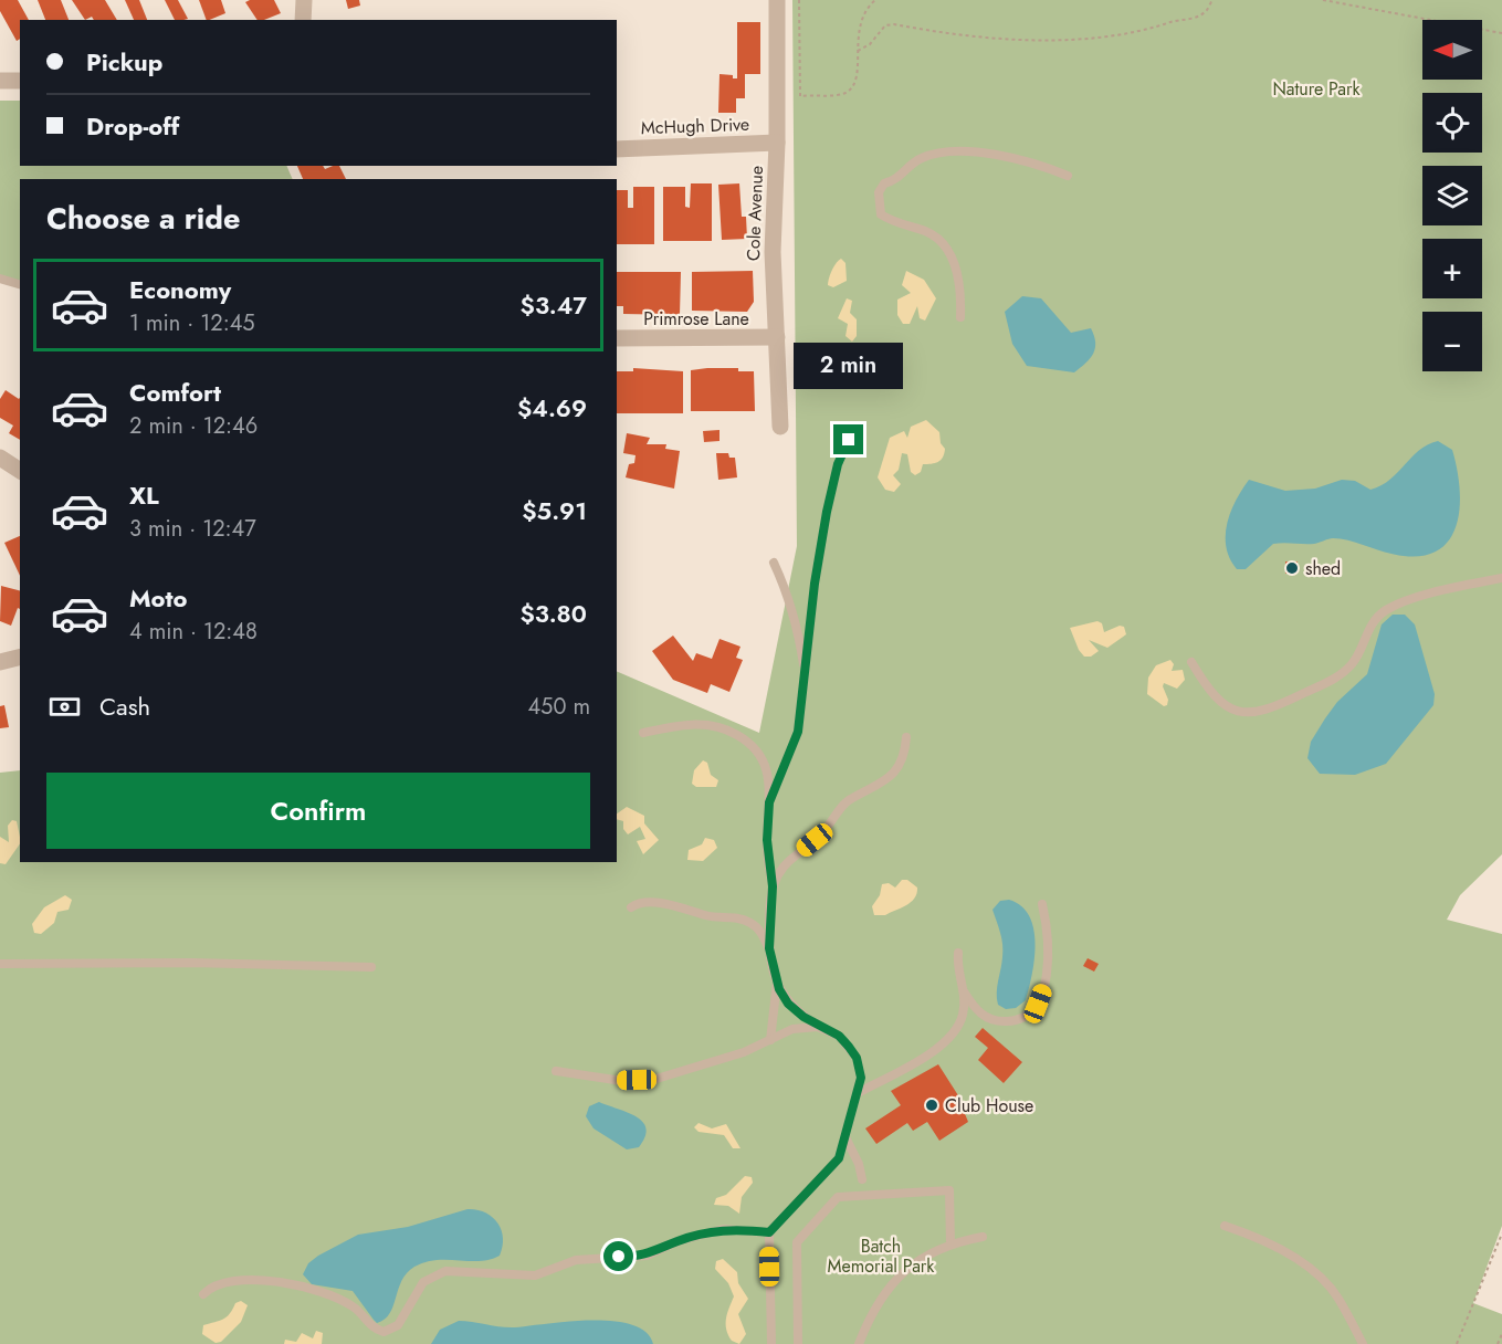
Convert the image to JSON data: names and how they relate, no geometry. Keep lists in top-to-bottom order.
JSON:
{
  "streets": {
    "street": ["McHugh Drive", "Cole Avenue", "Primrose Lane"]
  },
  "crossings": [
    ["McHugh Drive", "Cole Avenue"],
    ["Cole Avenue", "Primrose Lane"]
  ],
  "parks": ["Nature Park", "Batch Memorial Park"],
  "places": ["shed", "Club House"],
  "north": "left",
  "page": {
    "map_buttons": ["+", "−"],
    "banner": ["Pickup", "Drop-off"],
    "heading": "Choose a ride",
    "list": [
      {
        "name": "Economy",
        "note": "1 min · 12:45",
        "value": "$3.47"
      },
      {
        "name": "Comfort",
        "note": "2 min · 12:46",
        "value": "$4.69"
      },
      {
        "name": "XL",
        "note": "3 min · 12:47",
        "value": "$5.91"
      },
      {
        "name": "Moto",
        "note": "4 min · 12:48",
        "value": "$3.80"
      }
    ],
    "bubble": "2 min",
    "pay": ["Cash", "450 m"],
    "buttons": "Confirm"
  }
}
